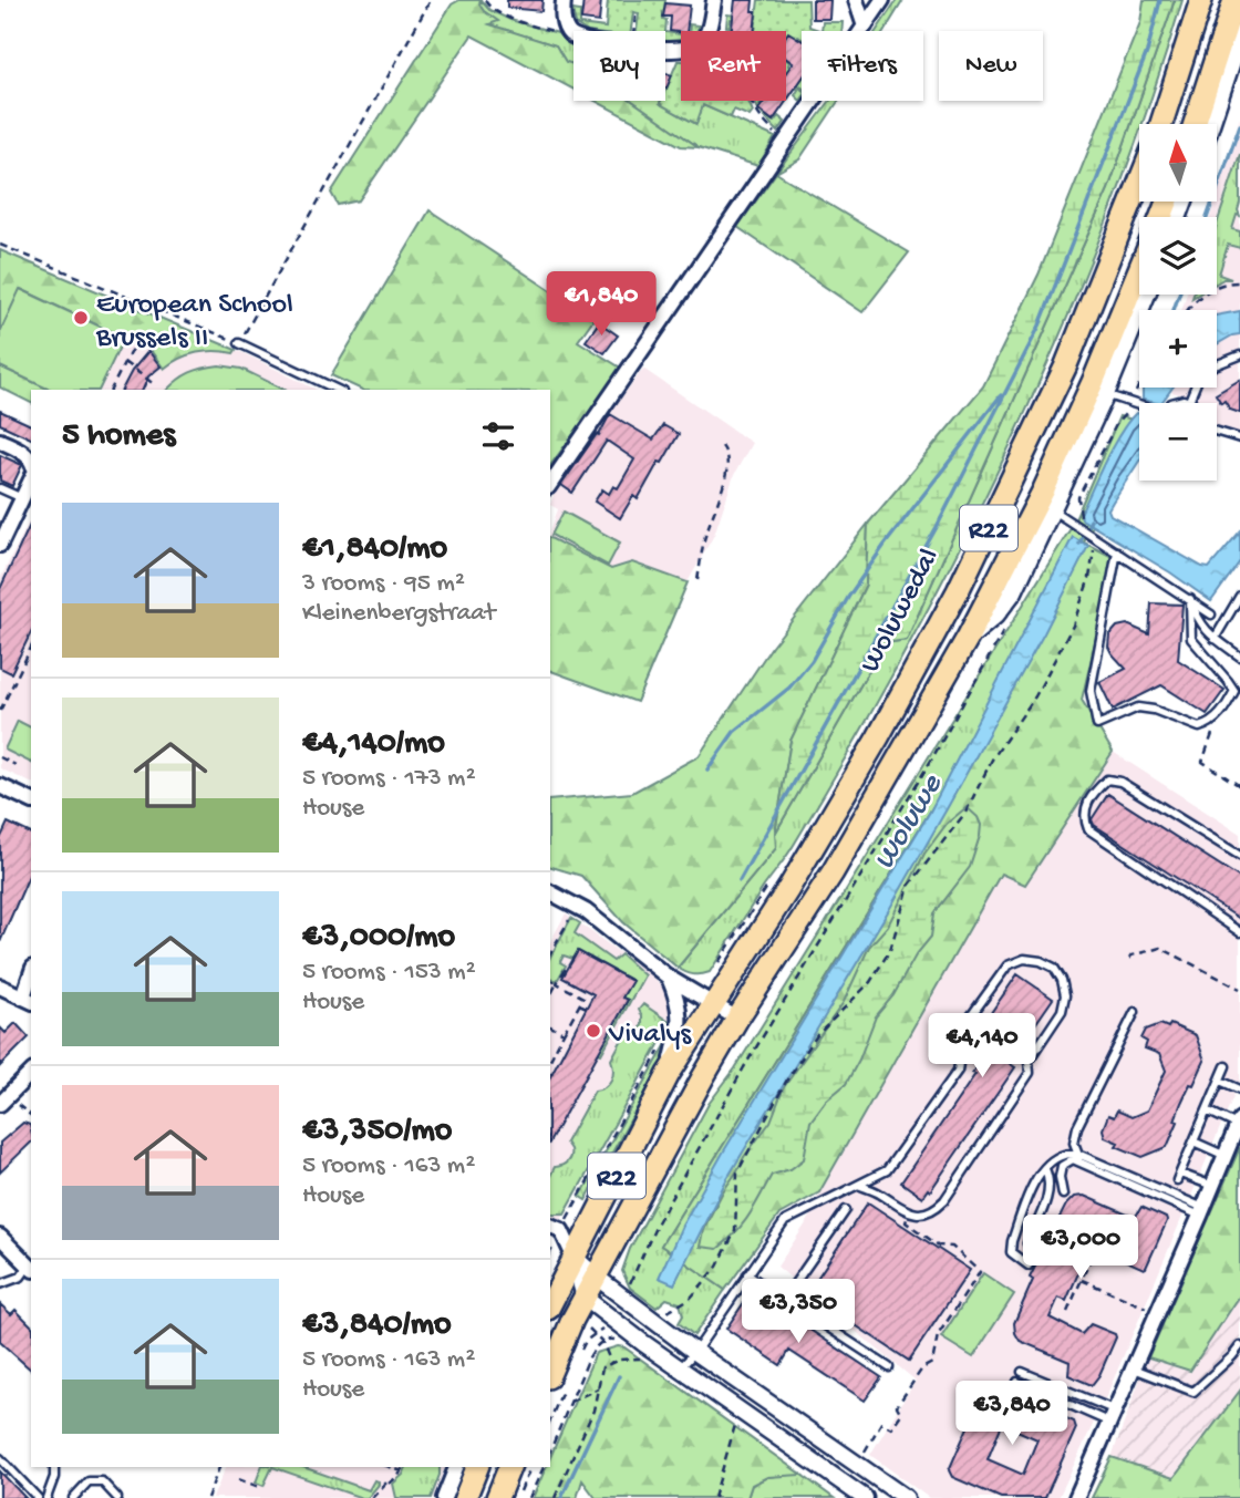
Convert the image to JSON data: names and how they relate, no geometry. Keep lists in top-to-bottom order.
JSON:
{
  "streets": {
    "highway": ["R22", "Woluwedal"]
  },
  "crossings": [
    ["R22", "Woluwedal"]
  ],
  "water": ["Woluwe"],
  "places": ["European School Brussels II", "Vivalys"],
  "north": "top",
  "page": {
    "chip": [
      "Buy",
      "Rent",
      "Filters",
      "New"
    ],
    "map_buttons": ["+", "−"],
    "price": [
      "€1,840",
      "€4,140",
      "€3,000",
      "€3,350",
      "€3,840"
    ],
    "heading": "5 homes",
    "list": [
      {
        "name": "€1,840/mo",
        "note": "3 rooms · 95 m² · Kleinenbergstraat"
      },
      {
        "name": "€4,140/mo",
        "note": "5 rooms · 173 m² · House"
      },
      {
        "name": "€3,000/mo",
        "note": "5 rooms · 153 m² · House"
      },
      {
        "name": "€3,350/mo",
        "note": "5 rooms · 163 m² · House"
      },
      {
        "name": "€3,840/mo",
        "note": "5 rooms · 163 m² · House"
      }
    ]
  }
}
